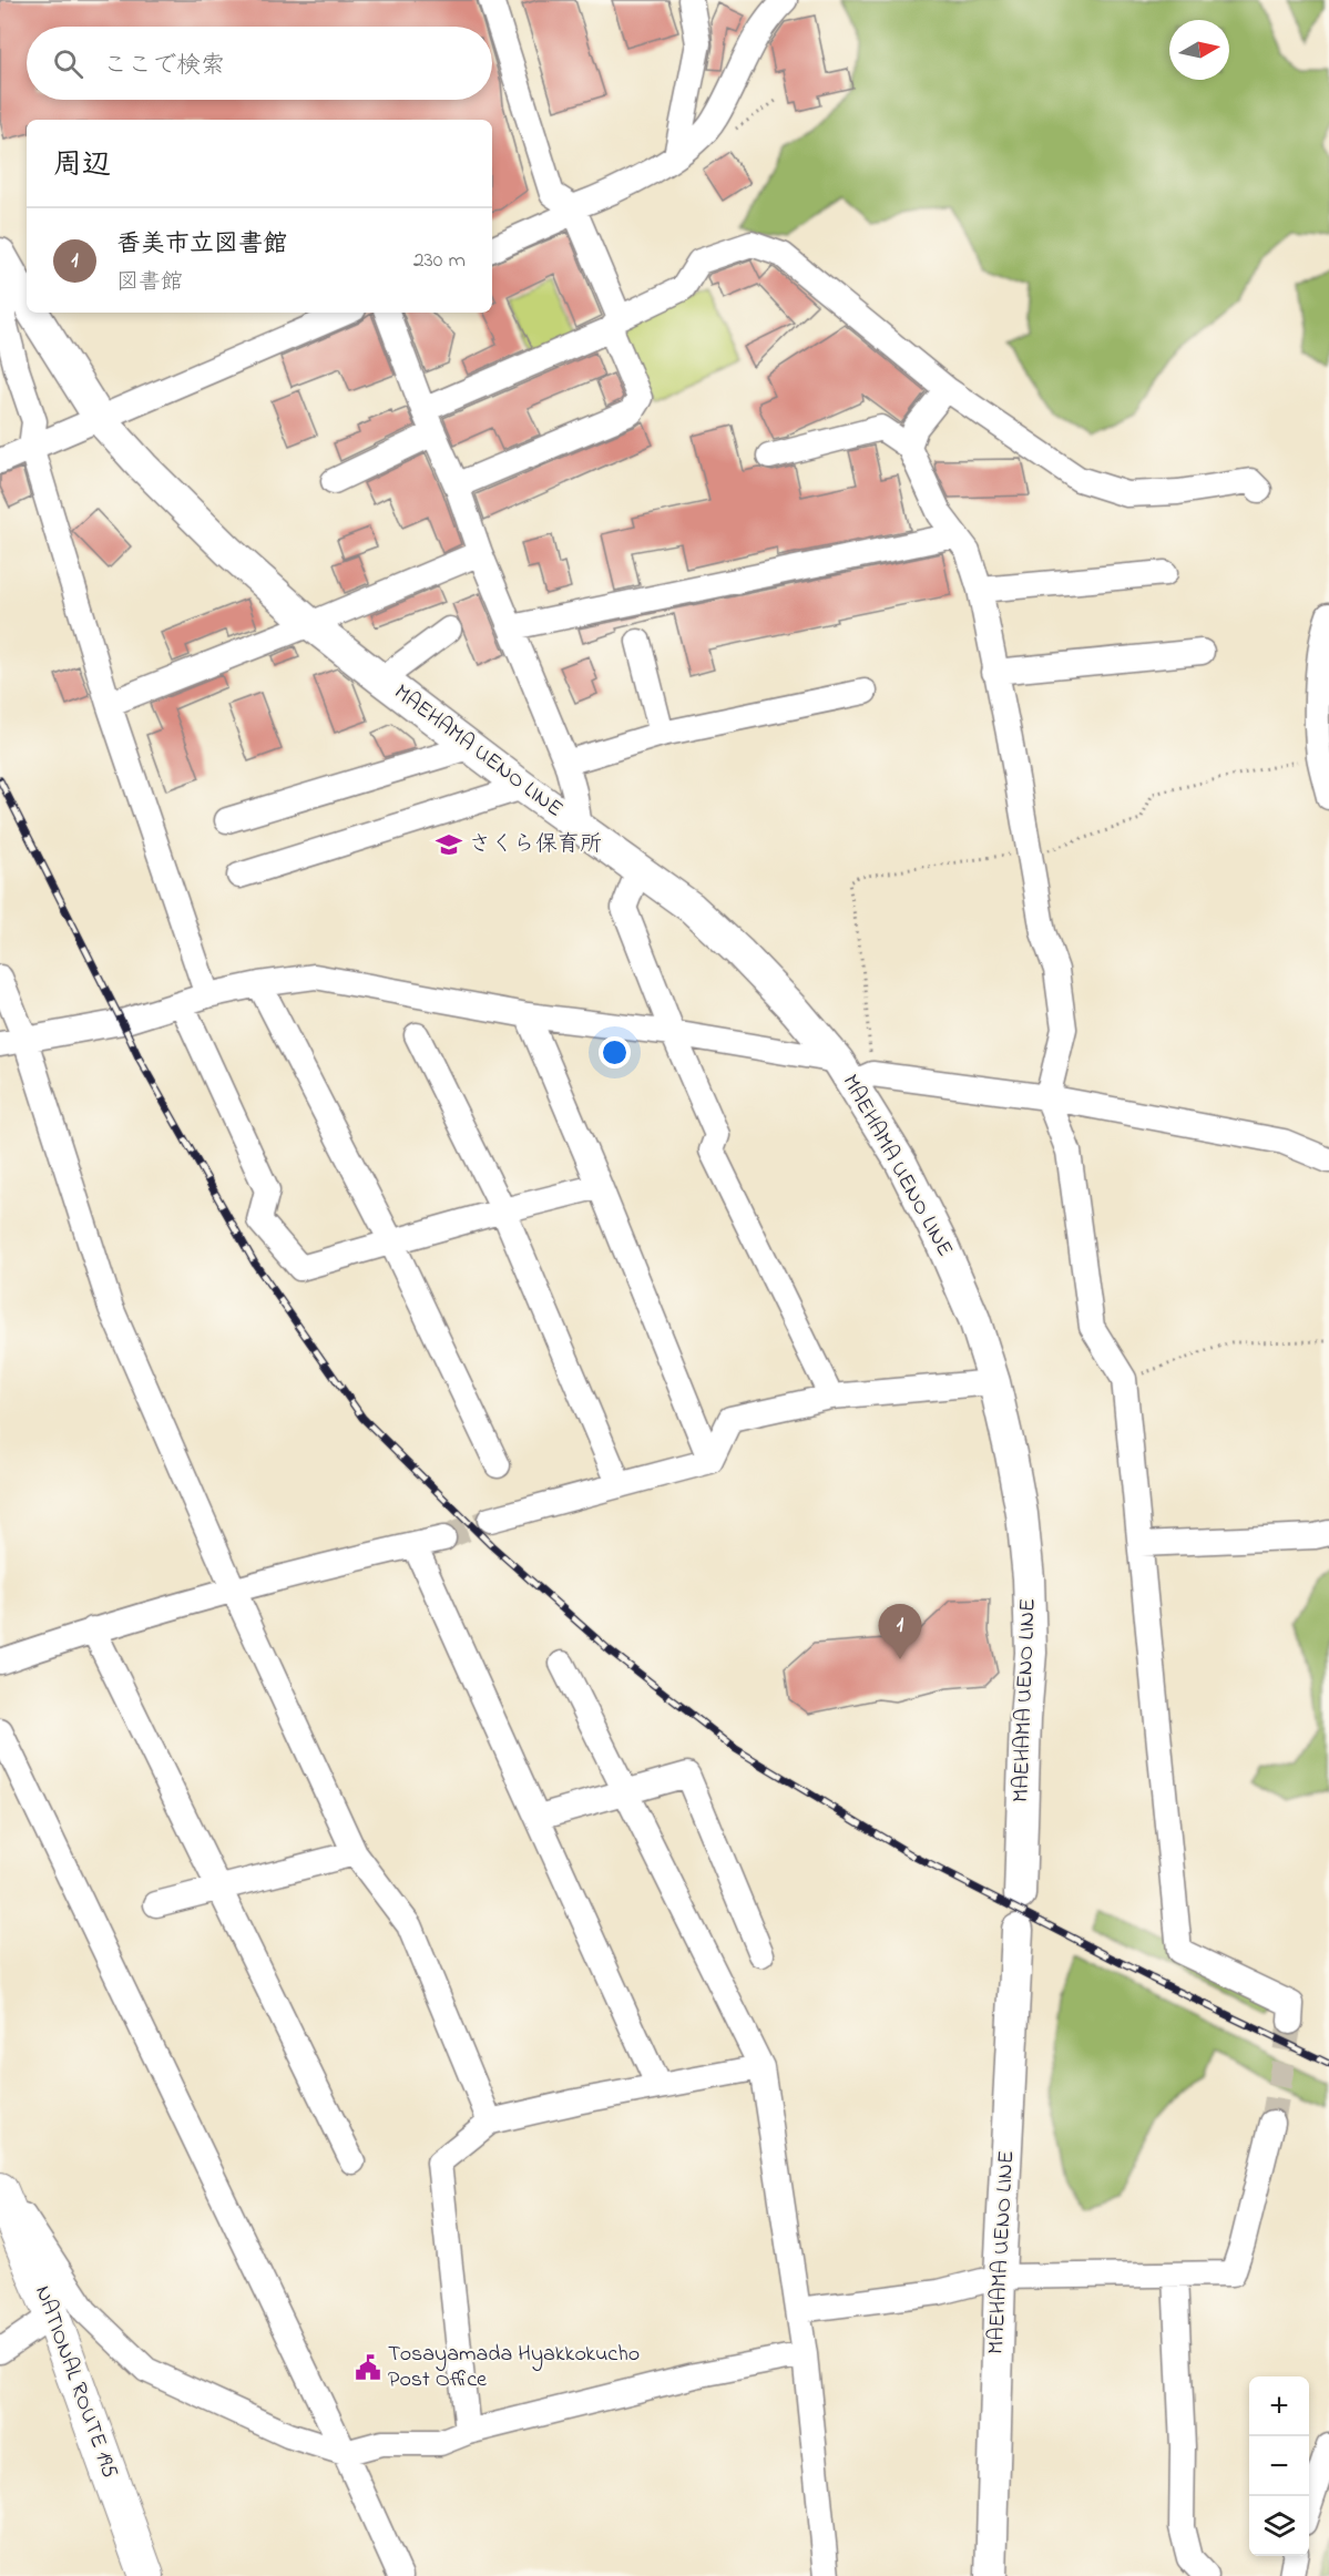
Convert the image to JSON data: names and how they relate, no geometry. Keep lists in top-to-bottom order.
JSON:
{
  "streets": {
    "highway": ["NATIONAL ROUTE 195"],
    "main road": ["MAEHAMA UENO LINE"]
  },
  "places": {
    "school or university": ["さくら保育所"],
    "public building": ["Tosayamada Hyakkokucho Post Office"]
  },
  "north": "right",
  "page": {
    "search": "ここで検索",
    "heading": "周辺",
    "list": [
      {
        "mark": "1",
        "name": "香美市立図書館",
        "note": "図書館",
        "value": "230 m"
      }
    ],
    "pins": "1",
    "map_buttons": ["+", "−"]
  }
}
